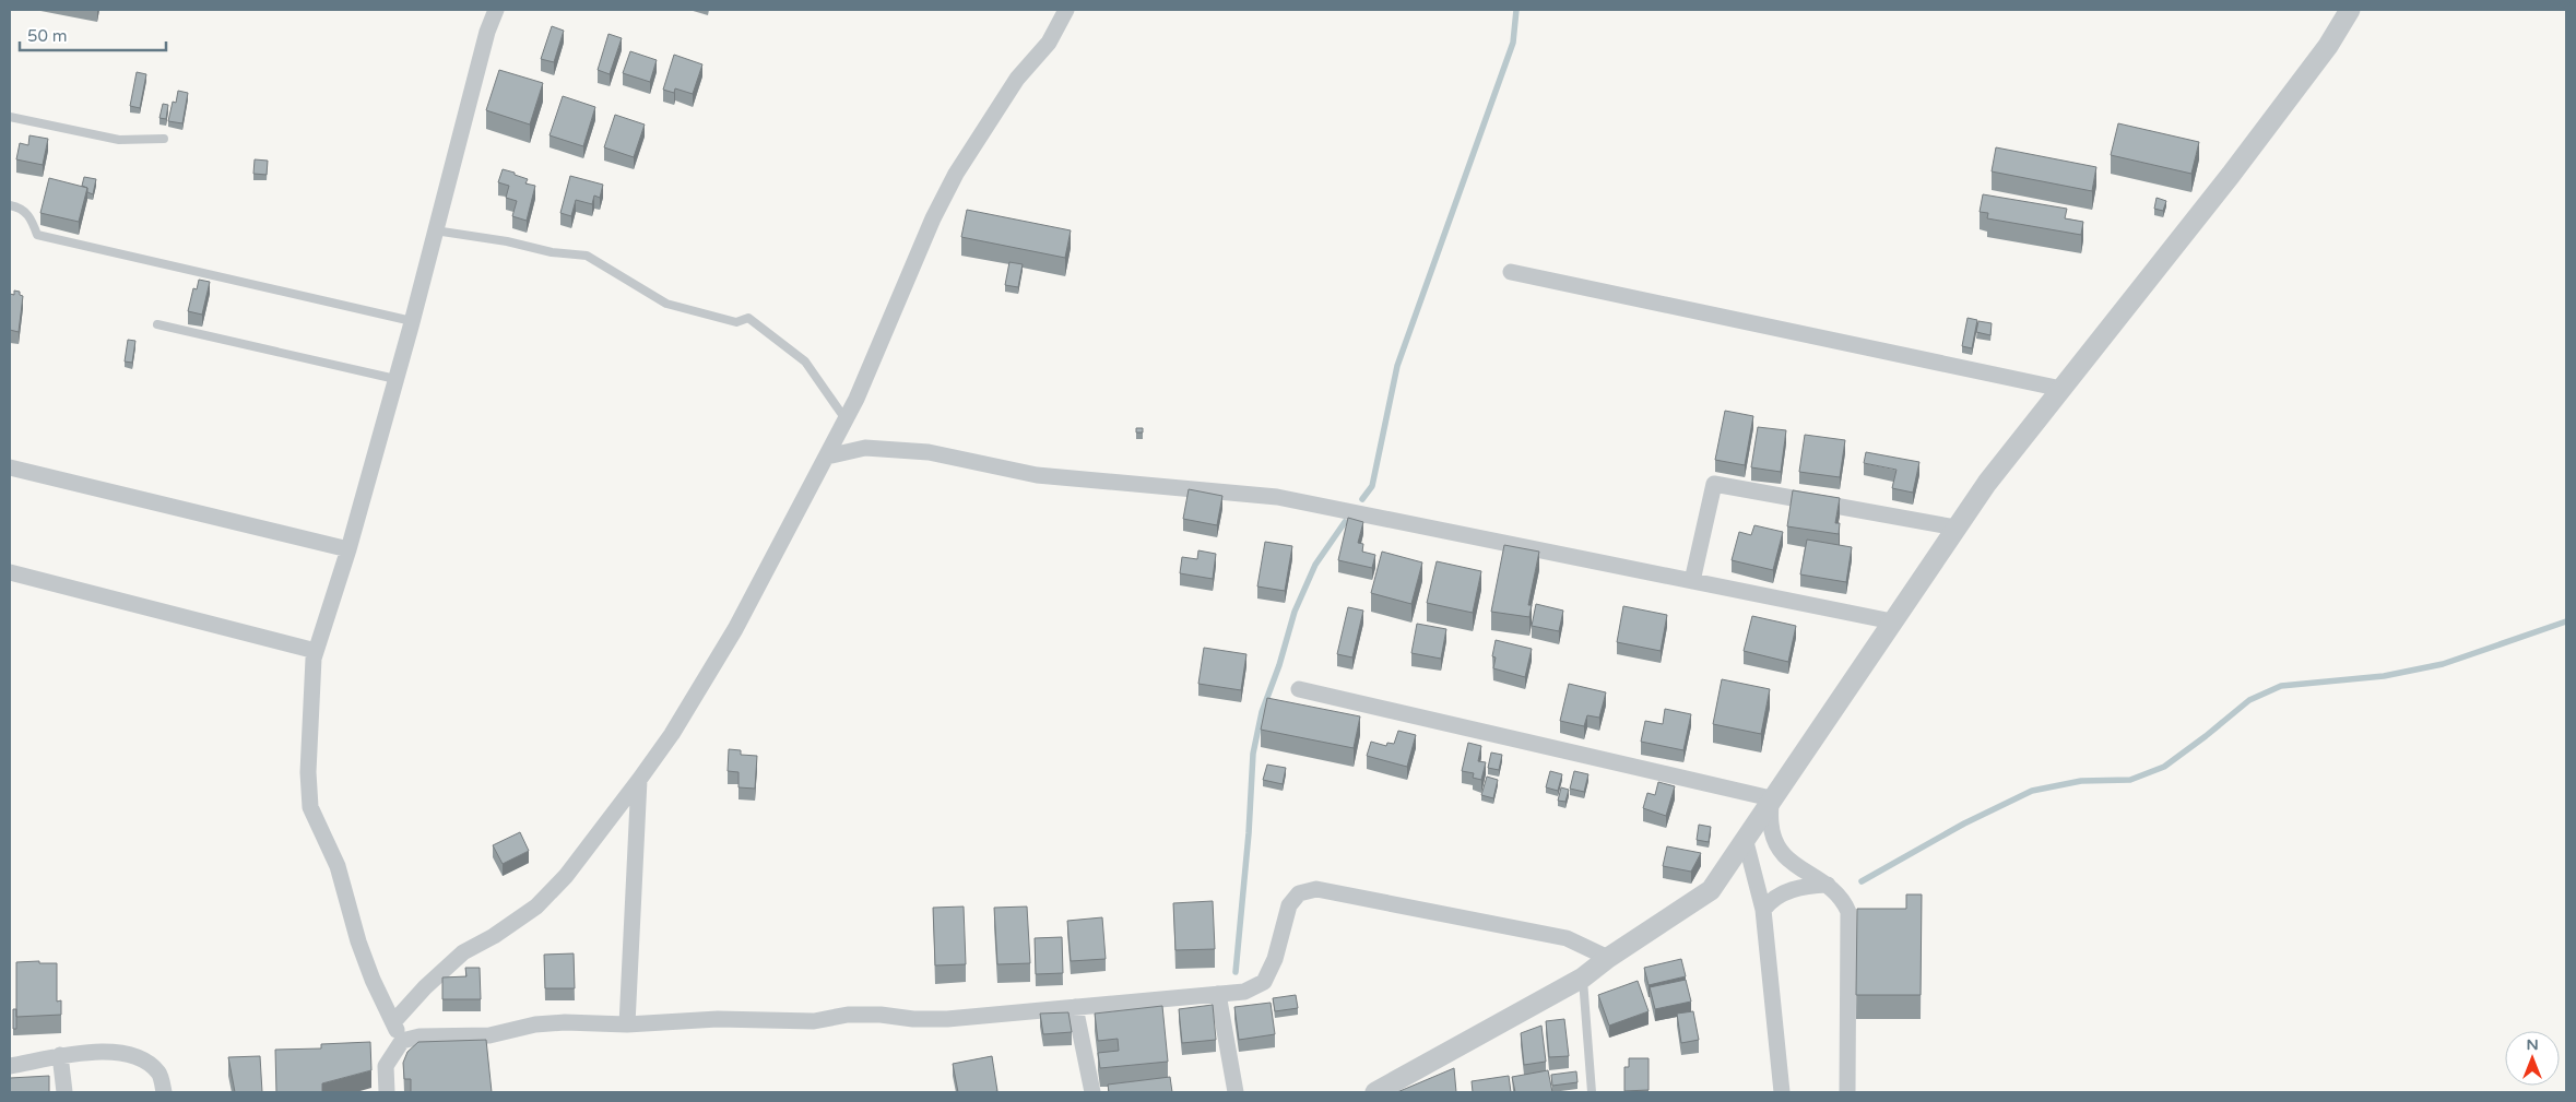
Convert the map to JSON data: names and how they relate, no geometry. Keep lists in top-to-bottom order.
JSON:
{
  "scale_bar": "50 m",
  "north": "top"
}
